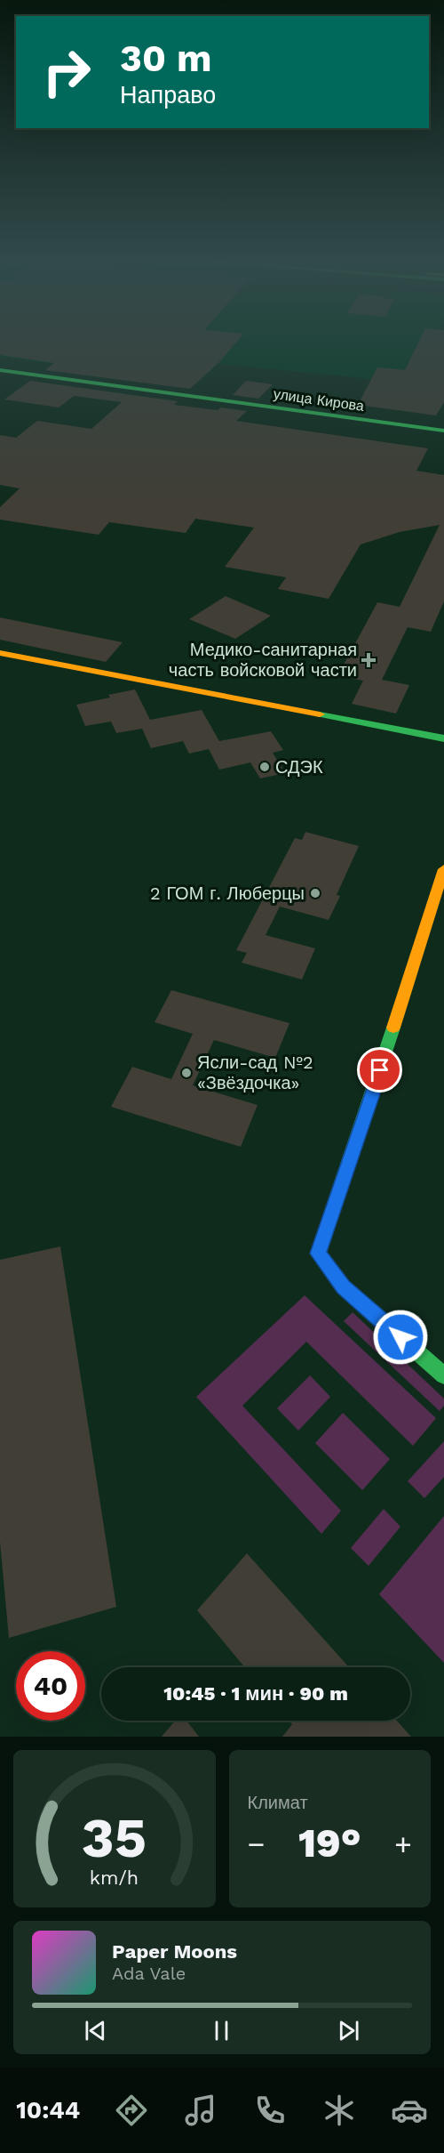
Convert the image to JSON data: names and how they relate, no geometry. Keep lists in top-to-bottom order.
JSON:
{
  "streets": {
    "main road": ["улица Кирова"]
  },
  "places": {
    "health": ["Медико-санитарная часть войсковой части"],
    "other": ["СДЭК", "2 ГОМ г. Люберцы", "Ясли-сад №2 «Звёздочка»"]
  },
  "page": {
    "turn": ["30 m", "Направо"],
    "limit": "40",
    "trip": "10:45 · 1 мин · 90 m",
    "tile": "Климат",
    "heat": ["−", "19°", "+"],
    "song": ["Paper Moons", "Ada Vale"],
    "tabs": "10:44",
    "gauge": ["35", "km/h"]
  }
}
